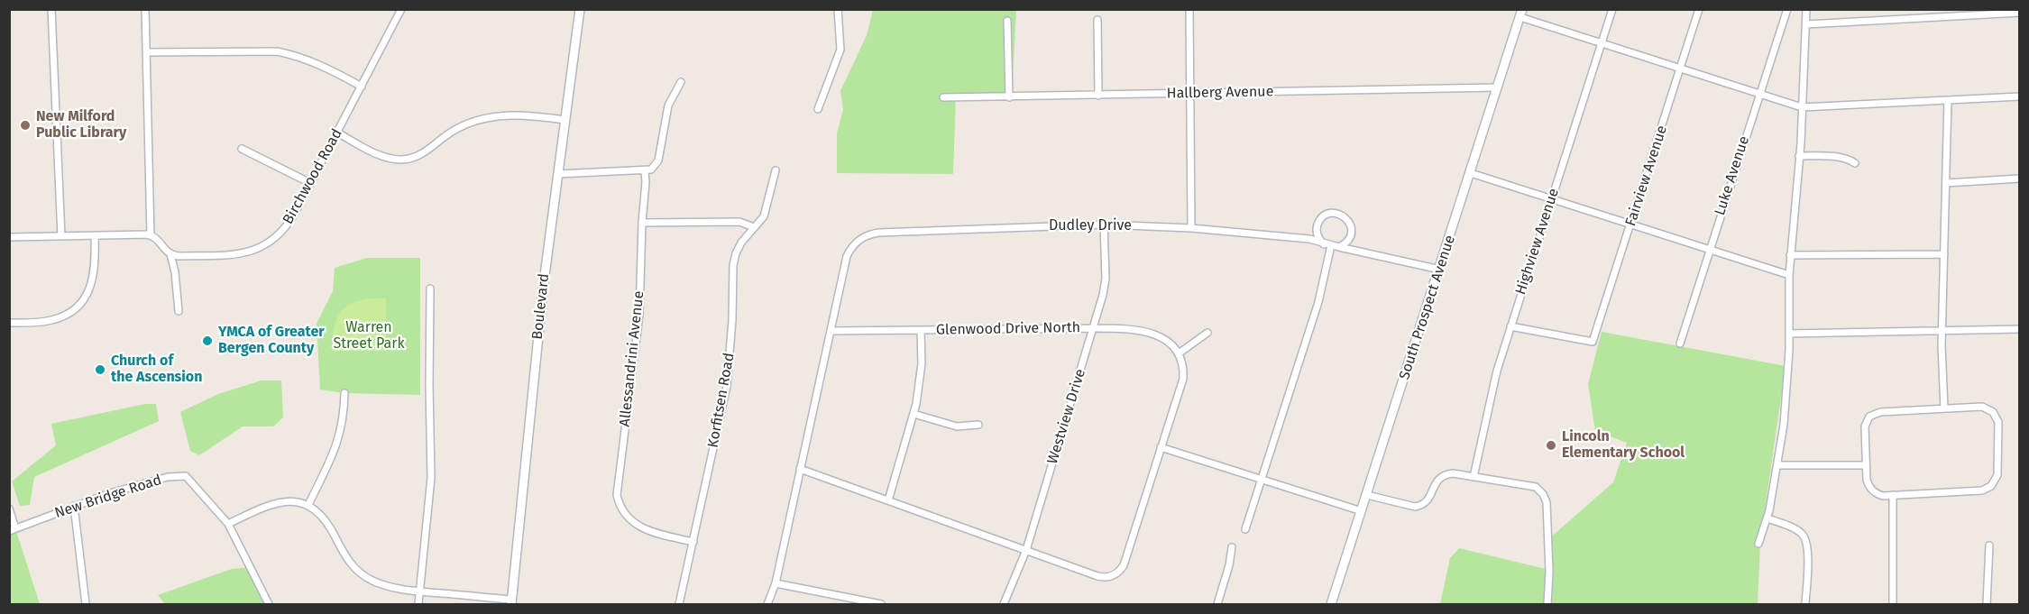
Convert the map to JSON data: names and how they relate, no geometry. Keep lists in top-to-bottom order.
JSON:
{
  "streets": {
    "street": [
      "Hallberg Avenue",
      "Fairview Avenue",
      "Luke Avenue",
      "Birchwood Road",
      "Dudley Drive",
      "Highview Avenue",
      "Boulevard",
      "South Prospect Avenue",
      "Glenwood Drive North",
      "Allessandrini Avenue",
      "Korfitsen Road",
      "Westview Drive",
      "New Bridge Road"
    ]
  },
  "crossings": [
    ["Hallberg Avenue", "South Prospect Avenue"],
    ["Fairview Avenue", "Highview Avenue"],
    ["Dudley Drive", "South Prospect Avenue"],
    ["Dudley Drive", "Glenwood Drive North"],
    ["Dudley Drive", "Westview Drive"],
    ["Glenwood Drive North", "Westview Drive"],
    ["Allessandrini Avenue", "Korfitsen Road"]
  ],
  "parks": ["Warren Street Park"],
  "places": [
    "New Milford Public Library",
    "YMCA of Greater Bergen County",
    "Church of the Ascension",
    "Lincoln Elementary School"
  ]
}
